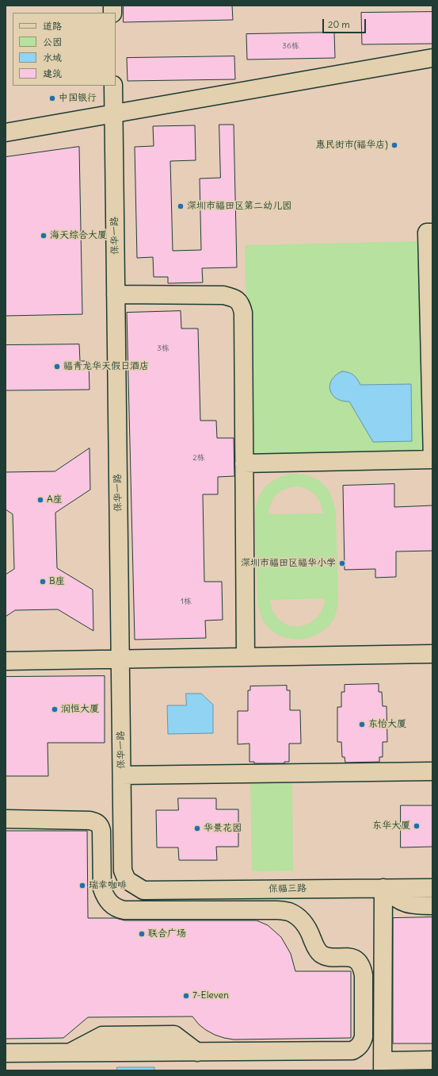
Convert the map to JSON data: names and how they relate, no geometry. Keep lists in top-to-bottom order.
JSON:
{
  "streets": {
    "street": ["保华一路", "保福三路"]
  },
  "crossings": [
    ["保华一路", "保福三路"]
  ],
  "places": [
    "中国银行",
    "惠民街市(福华店)",
    "深圳市福田区第二幼儿园",
    "海天综合大厦",
    "福青龙华天假日酒店",
    "A座",
    "深圳市福田区福华小学",
    "B座",
    "润恒大厦",
    "东怡大厦",
    "东华大厦",
    "华景花园",
    "瑞幸咖啡",
    "联合广场",
    "7-Eleven"
  ],
  "house_numbers": [
    "36栋",
    "3栋",
    "2栋",
    "1栋"
  ],
  "legend": [
    "道路",
    "公园",
    "水域",
    "建筑"
  ],
  "scale_bar": "20 m"
}
